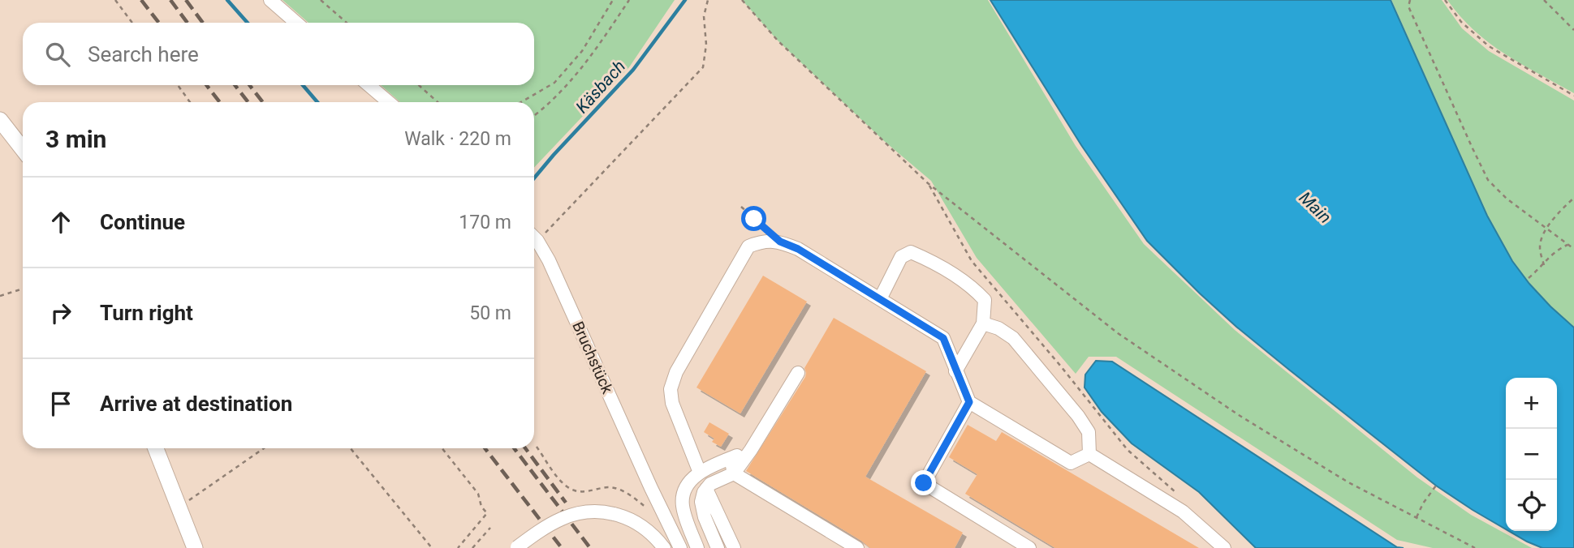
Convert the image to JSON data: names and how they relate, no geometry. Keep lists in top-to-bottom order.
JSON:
{
  "streets": {
    "street": ["Bruchstück"]
  },
  "water": ["Käsbach", "Main"],
  "page": {
    "search": "Search here",
    "heading": ["3 min", "Walk · 220 m"],
    "list": [
      ["Continue", "170 m"],
      ["Turn right", "50 m"],
      "Arrive at destination"
    ],
    "map_buttons": ["+", "−"]
  }
}
